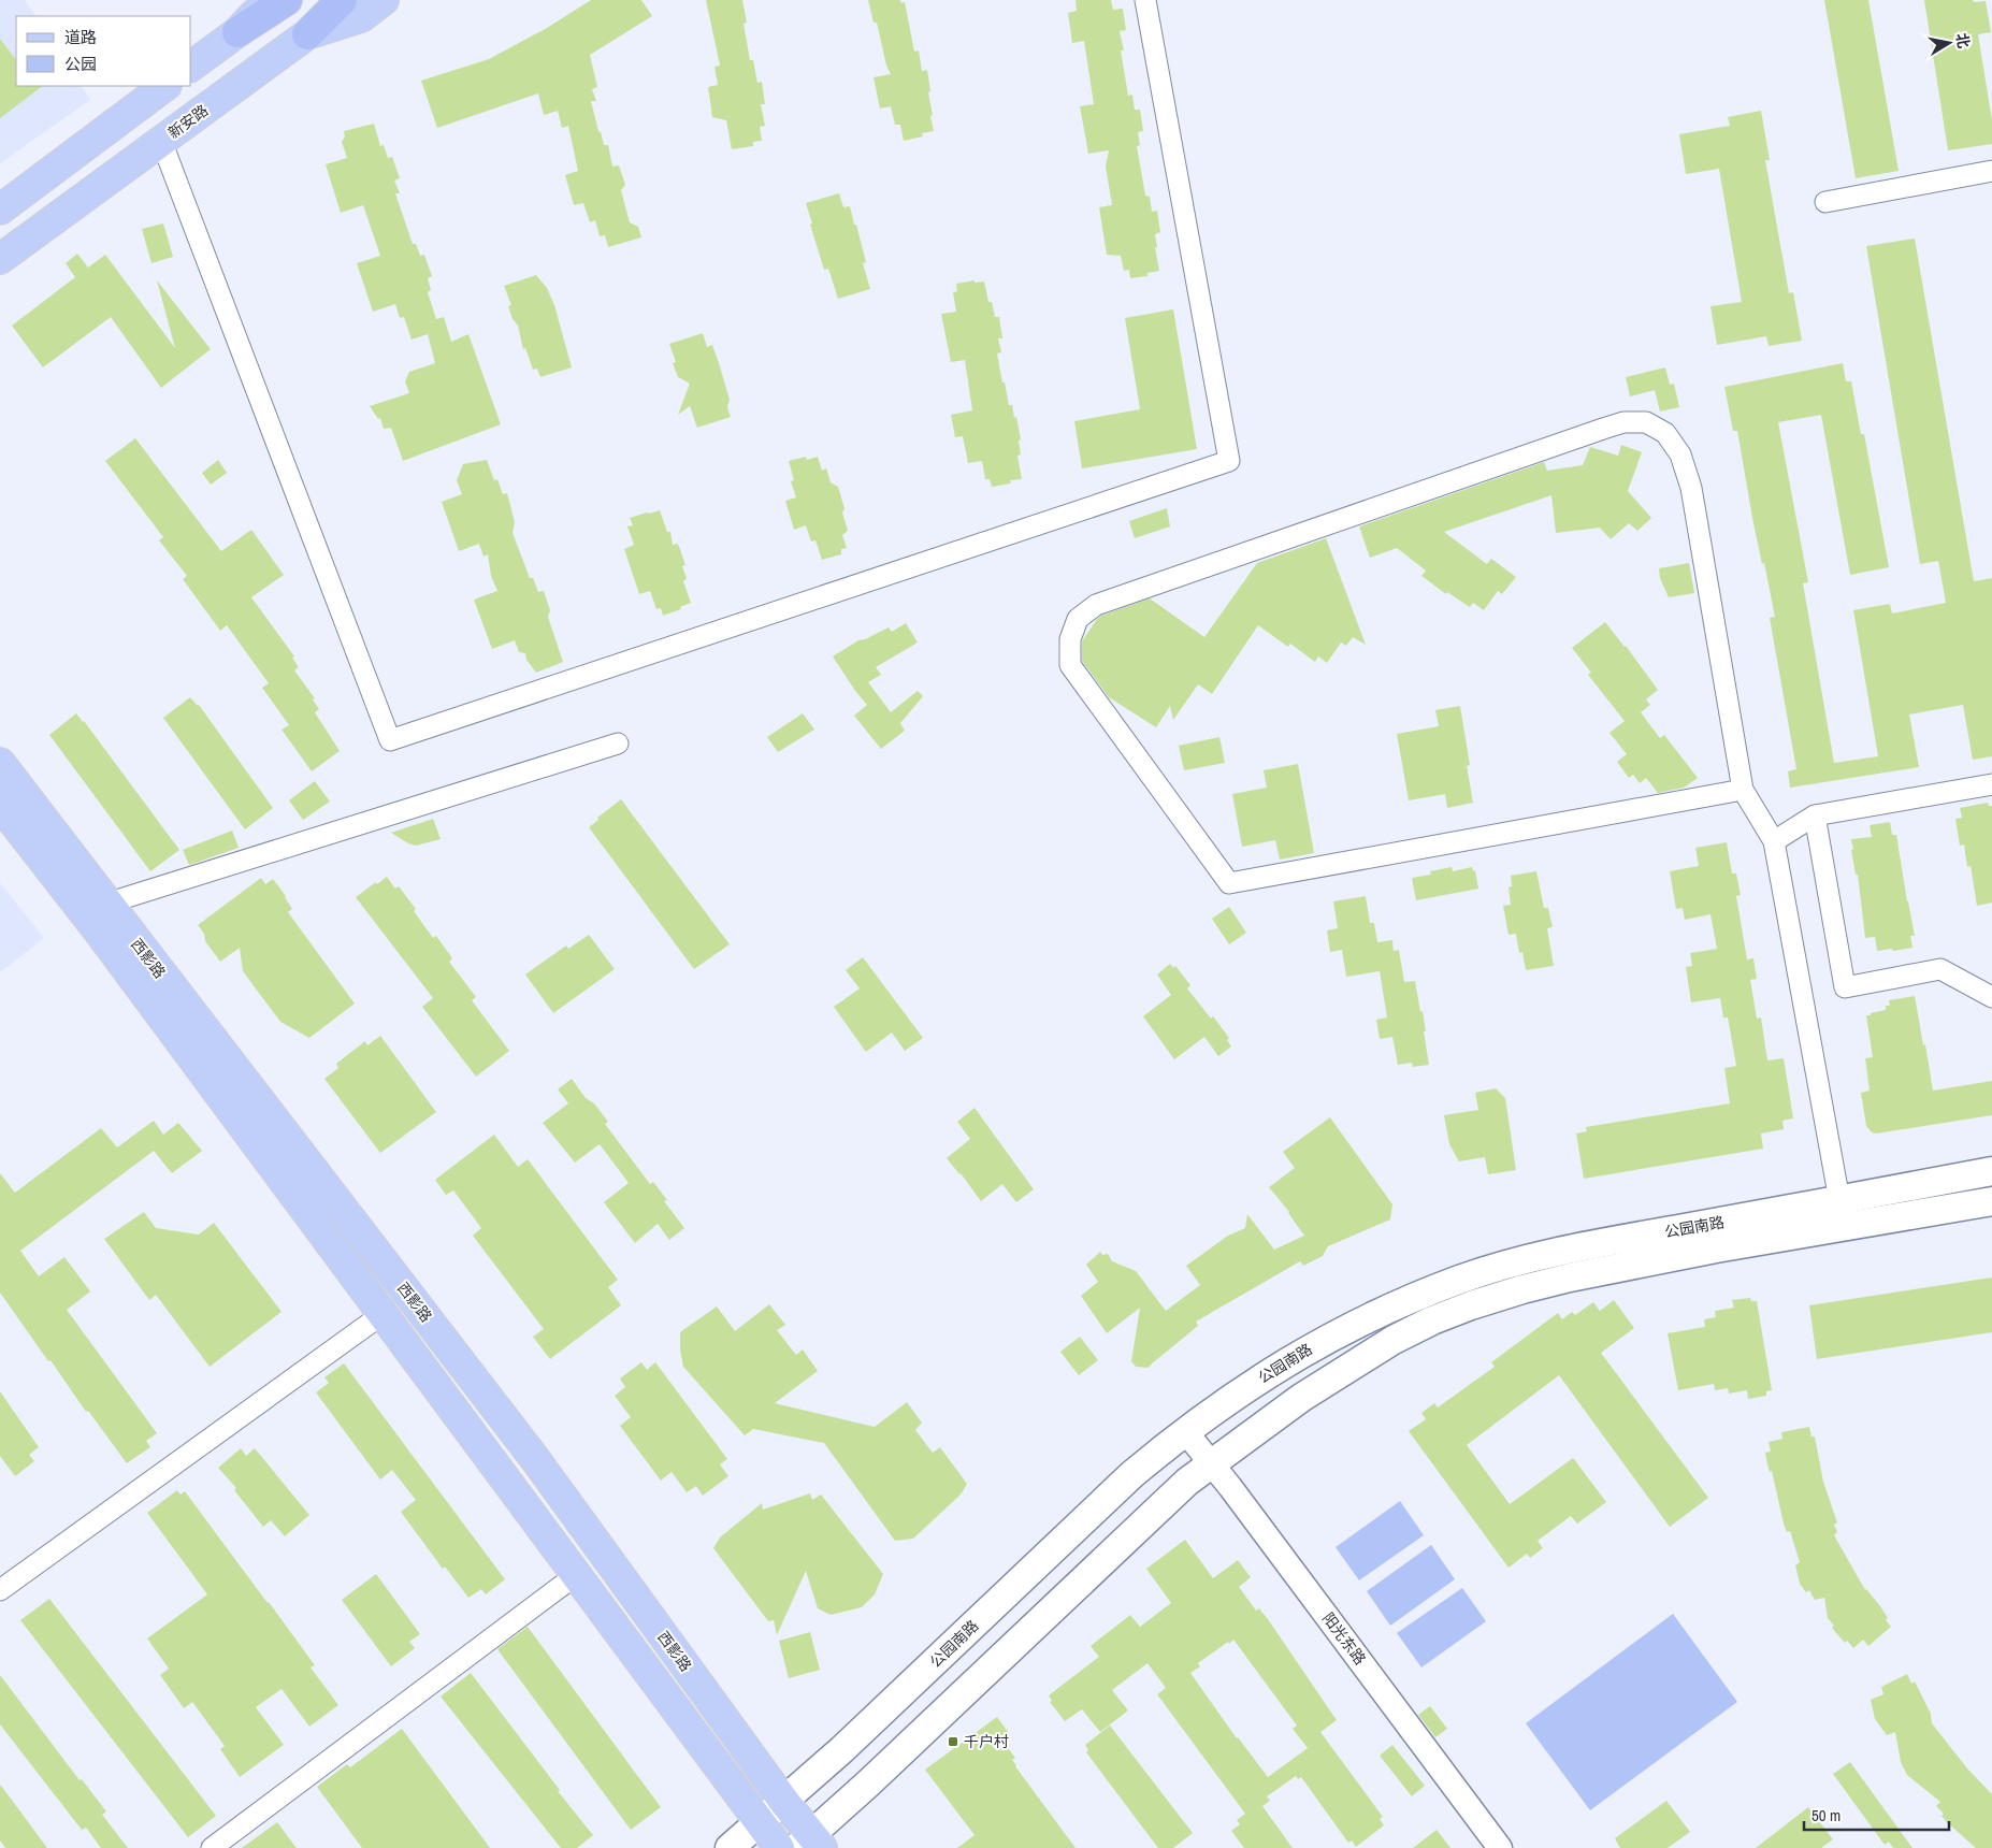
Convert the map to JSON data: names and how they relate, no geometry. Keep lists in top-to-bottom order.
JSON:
{
  "streets": {
    "main road": ["新安路", "西影路", "公园南路"],
    "street": ["阳光东路"]
  },
  "crossings": [
    ["西影路", "公园南路"],
    ["公园南路", "阳光东路"]
  ],
  "places": {
    "transit": ["千户村"]
  },
  "legend": ["道路", "公园"],
  "scale_bar": "50 m",
  "north": "right"
}
